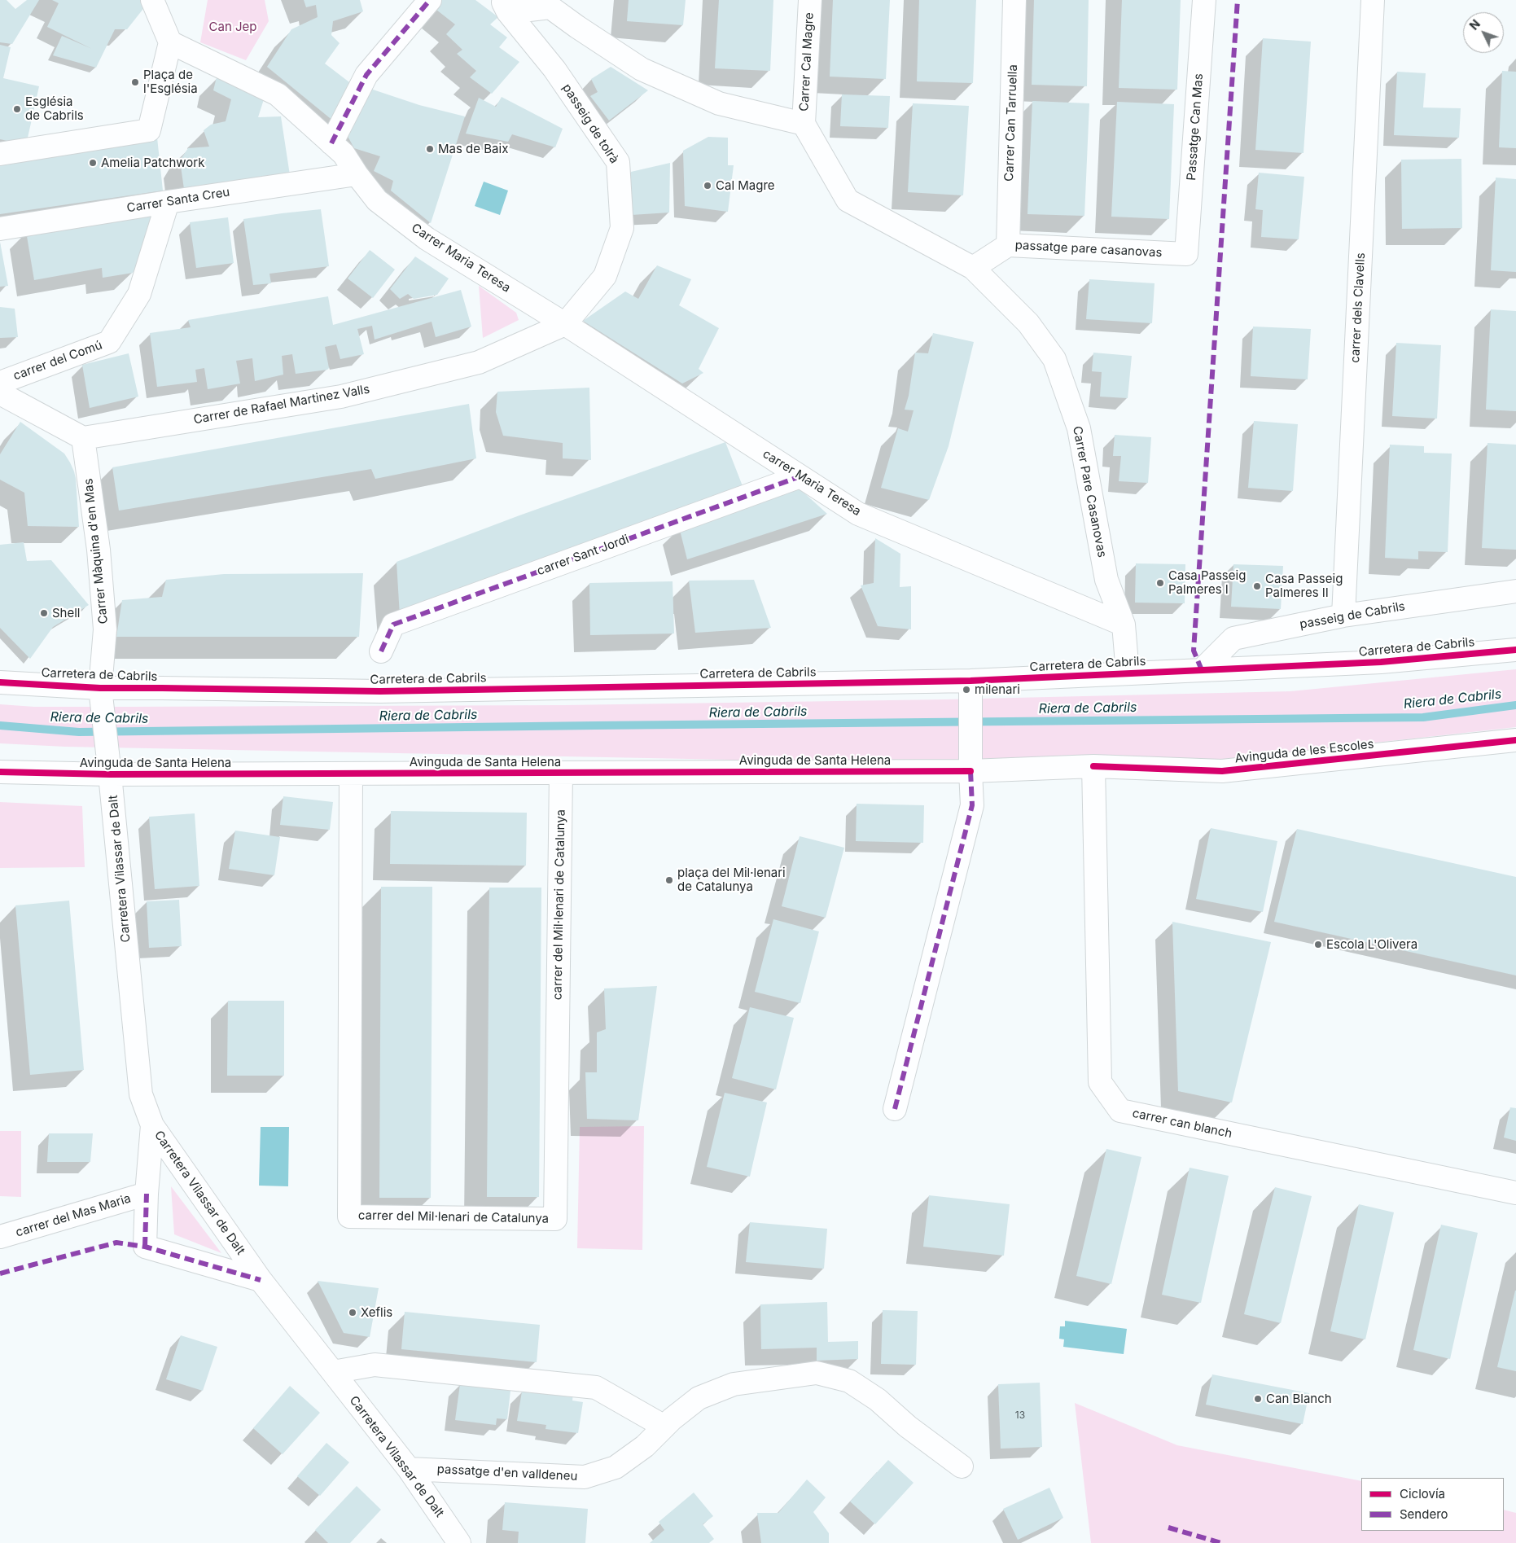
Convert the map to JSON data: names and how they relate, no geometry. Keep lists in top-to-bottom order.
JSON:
{
  "streets": {
    "street": [
      "Carrer Cal Magre",
      "Carrer Can Tarruella",
      "passeig de tolrà",
      "Passatge Can Mas",
      "Carrer Santa Creu",
      "passatge pare casanovas",
      "Carrer Maria Teresa",
      "carrer dels Clavells",
      "carrer del Comú",
      "Carrer de Rafael Martinez Valls",
      "carrer Maria Teresa",
      "Carrer Pare Casanovas",
      "Carrer Màquina d'en Mas",
      "carrer Sant Jordi",
      "passeig de Cabrils",
      "Carretera de Cabrils",
      "Avinguda de les Escoles",
      "Avinguda de Santa Helena",
      "Carretera Vilassar de Dalt",
      "carrer del Mil·lenari de Catalunya",
      "carrer can blanch",
      "carrer del Mas Maria",
      "passatge d'en valldeneu"
    ]
  },
  "crossings": [
    ["Carrer Can Tarruella", "passatge pare casanovas"],
    ["passeig de tolrà", "Carrer Maria Teresa"],
    ["passeig de tolrà", "Carrer de Rafael Martinez Valls"],
    ["passeig de tolrà", "carrer Maria Teresa"],
    ["Passatge Can Mas", "passatge pare casanovas"],
    ["Carrer Santa Creu", "Carrer Maria Teresa"],
    ["Carrer Santa Creu", "carrer del Comú"],
    ["passatge pare casanovas", "Carrer Pare Casanovas"],
    ["Carrer Maria Teresa", "Carrer de Rafael Martinez Valls"],
    ["Carrer Maria Teresa", "carrer Maria Teresa"],
    ["carrer dels Clavells", "passeig de Cabrils"],
    ["Carrer de Rafael Martinez Valls", "carrer Maria Teresa"],
    ["Carrer de Rafael Martinez Valls", "Carrer Màquina d'en Mas"],
    ["carrer Maria Teresa", "Carrer Pare Casanovas"],
    ["carrer Maria Teresa", "carrer Sant Jordi"],
    ["Carrer Pare Casanovas", "Carretera de Cabrils"],
    ["Carrer Màquina d'en Mas", "Carretera de Cabrils"],
    ["passeig de Cabrils", "Carretera de Cabrils"],
    ["Avinguda de les Escoles", "Avinguda de Santa Helena"],
    ["Avinguda de les Escoles", "carrer can blanch"],
    ["Avinguda de Santa Helena", "Carretera Vilassar de Dalt"],
    ["Avinguda de Santa Helena", "carrer del Mil·lenari de Catalunya"],
    ["Carretera Vilassar de Dalt", "passatge d'en valldeneu"]
  ],
  "water": ["Riera de Cabrils"],
  "parks": ["Can Jep"],
  "places": [
    "Plaça de l'Església",
    "Església de Cabrils",
    "Mas de Baix",
    "Amelia Patchwork",
    "Cal Magre",
    "Casa Passeig Palmeres I",
    "Casa Passeig Palmeres II",
    "Shell",
    "milenari",
    "plaça del Mil·lenari de Catalunya",
    "Escola L'Olivera",
    "Xeflis",
    "Can Blanch"
  ],
  "house_numbers": ["13"],
  "legend": ["Ciclovía", "Sendero"],
  "north": "top left"
}
